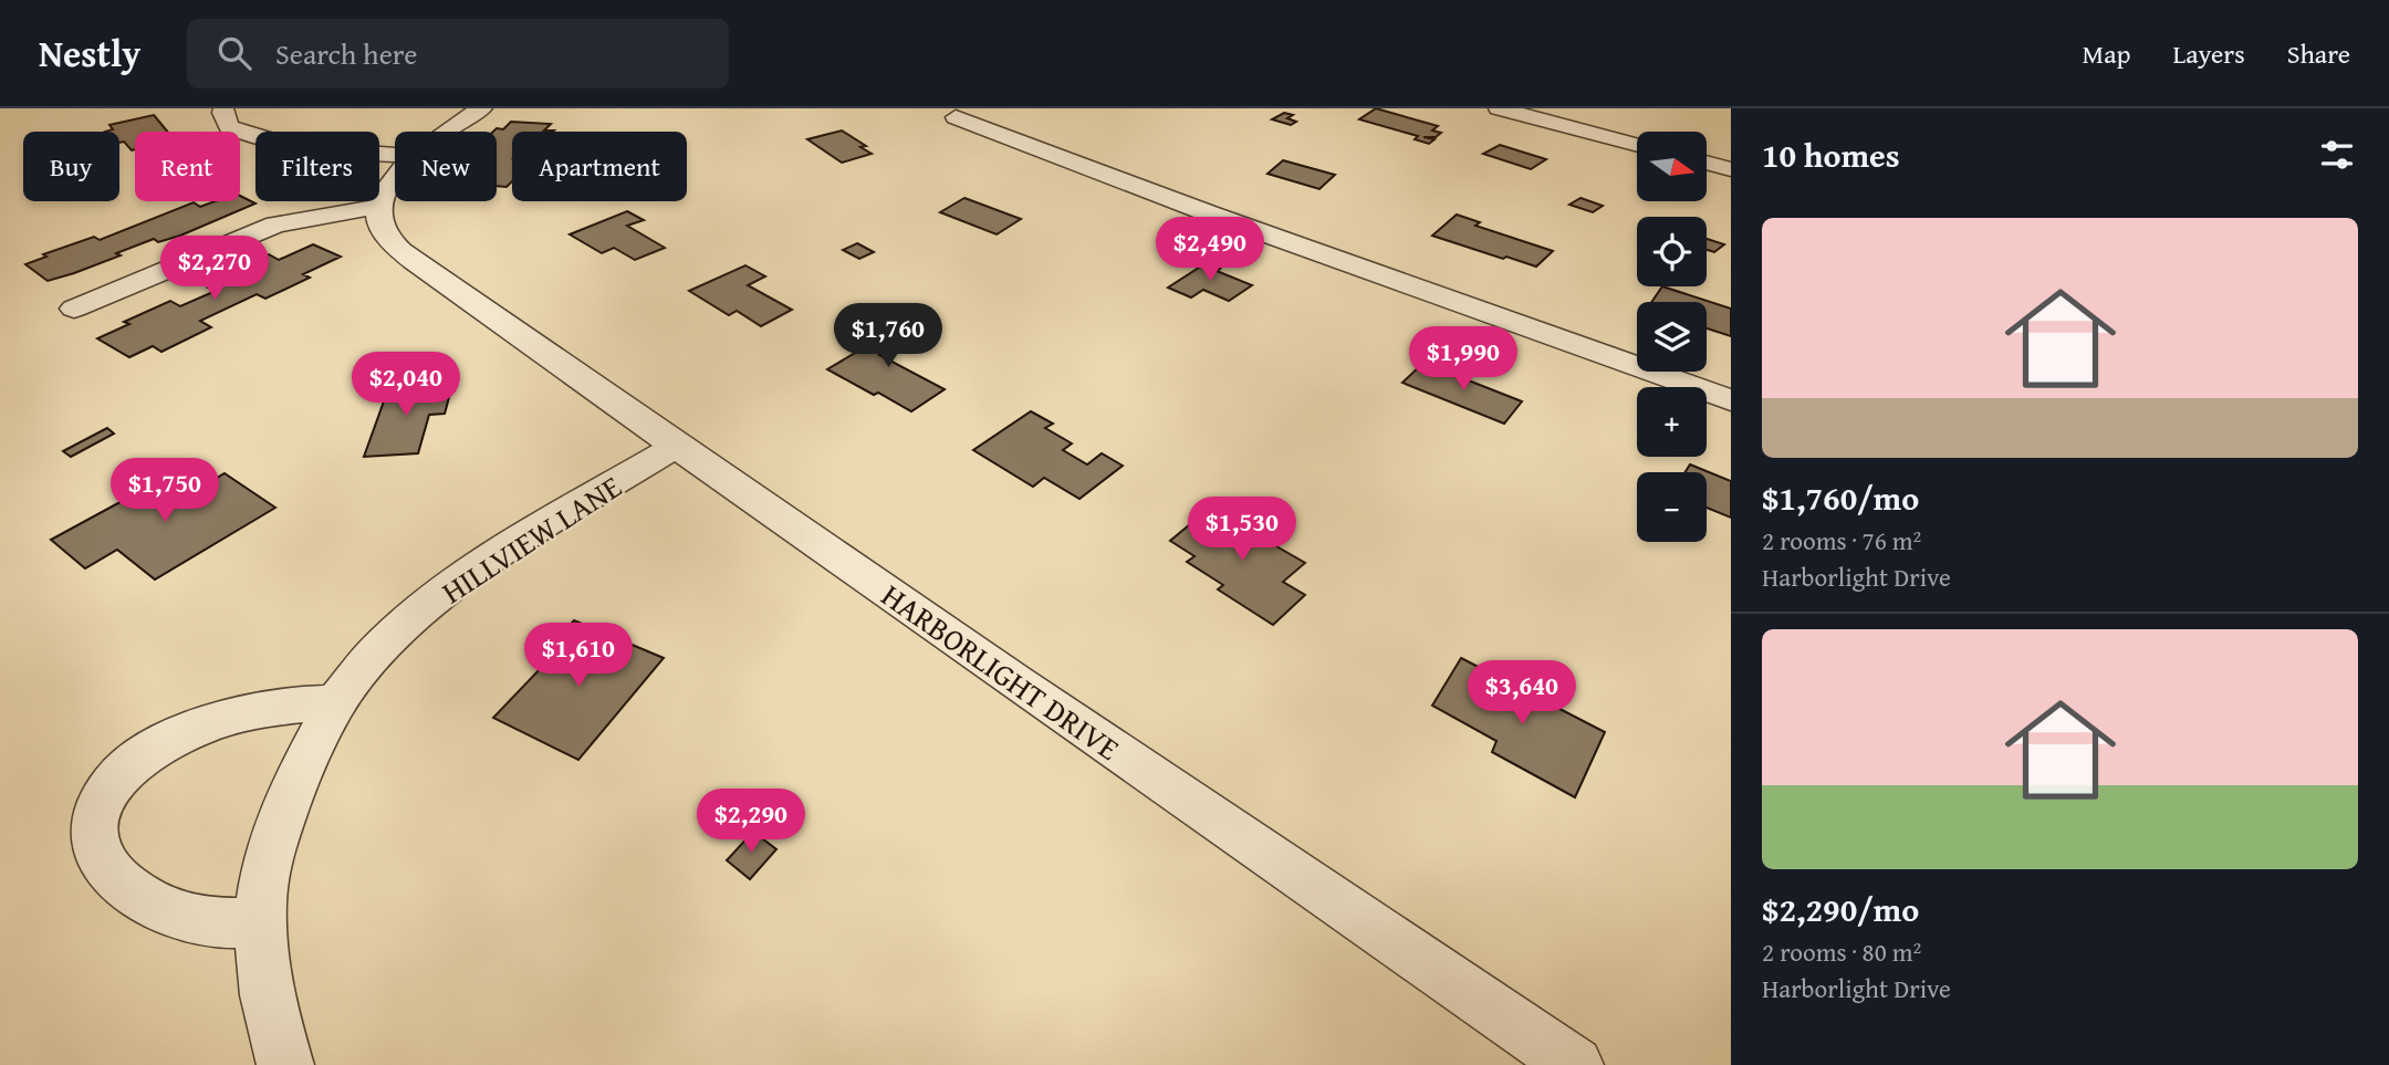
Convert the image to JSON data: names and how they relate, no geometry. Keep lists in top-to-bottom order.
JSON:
{
  "streets": {
    "street": ["HILLVIEW LANE", "HARBORLIGHT DRIVE"]
  },
  "crossings": [
    ["HILLVIEW LANE", "HARBORLIGHT DRIVE"]
  ],
  "north": "right",
  "page": {
    "header": "Nestly",
    "search": "Search here",
    "nav": ["Map", "Layers", "Share"],
    "heading": "10 homes",
    "map_buttons": ["+", "−"],
    "chip": [
      "Buy",
      "Rent",
      "Filters",
      "New",
      "Apartment"
    ],
    "list": [
      {
        "name": "$1,760/mo",
        "note": "2 rooms · 76 m² · Harborlight Drive"
      },
      {
        "name": "$2,290/mo",
        "note": "2 rooms · 80 m² · Harborlight Drive"
      }
    ],
    "price": [
      "$2,490",
      "$2,270",
      "$1,760",
      "$1,990",
      "$2,040",
      "$1,750",
      "$1,530",
      "$1,610",
      "$3,640",
      "$2,290"
    ]
  }
}
